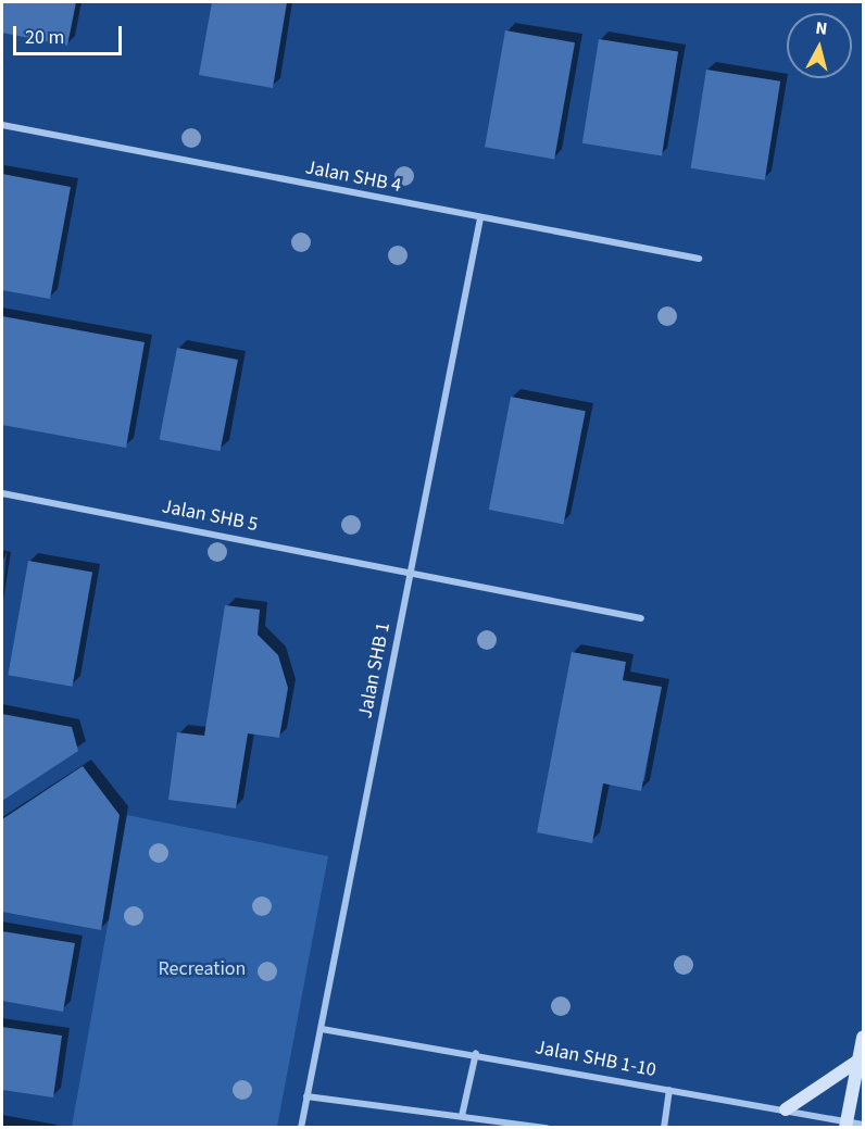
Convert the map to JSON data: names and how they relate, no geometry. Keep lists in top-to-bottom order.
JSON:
{
  "streets": {
    "street": [
      "Jalan SHB 4",
      "Jalan SHB 5",
      "Jalan SHB 1",
      "Jalan SHB 1-10"
    ]
  },
  "crossings": [
    ["Jalan SHB 4", "Jalan SHB 1"],
    ["Jalan SHB 5", "Jalan SHB 1"],
    ["Jalan SHB 1", "Jalan SHB 1-10"]
  ],
  "parks": ["Recreation"],
  "scale_bar": "20 m",
  "north": "top"
}
